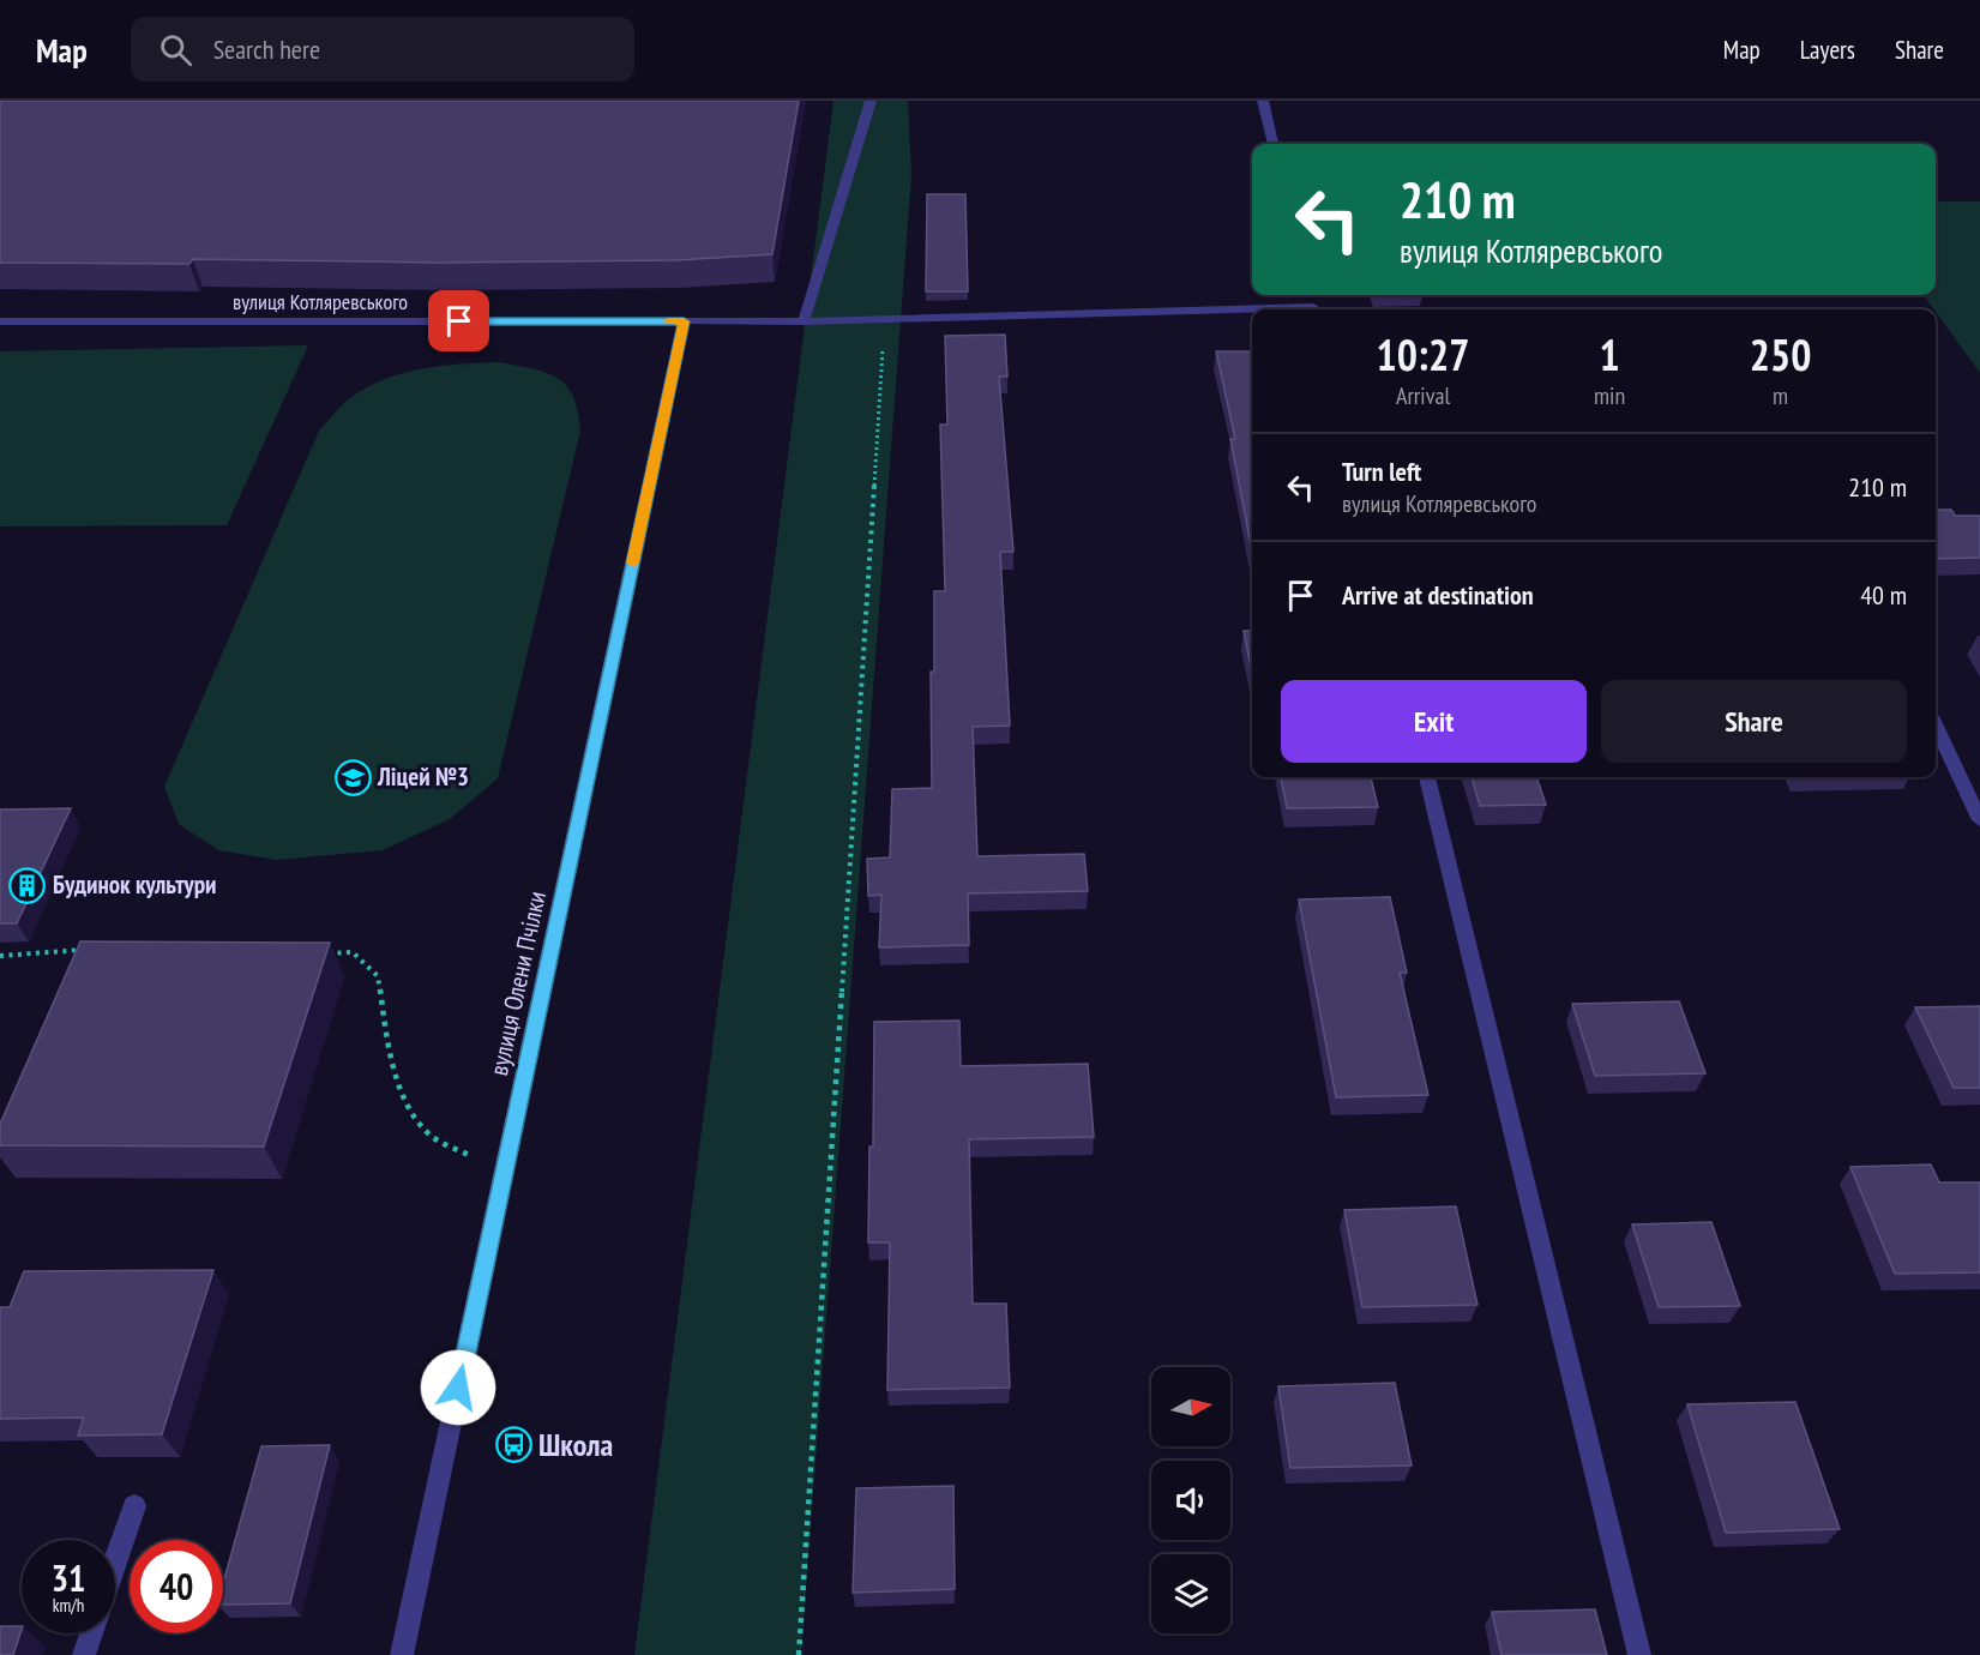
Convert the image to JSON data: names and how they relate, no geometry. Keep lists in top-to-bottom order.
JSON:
{
  "streets": {
    "street": ["вулиця Котляревського", "вулиця Олени Пчілки"]
  },
  "crossings": [
    ["вулиця Котляревського", "вулиця Олени Пчілки"]
  ],
  "places": {
    "school or university": ["Ліцей №3"],
    "building": ["Будинок культури"],
    "bus stop": ["Школа"]
  },
  "north": "right",
  "page": {
    "header": "Map",
    "search": "Search here",
    "nav": ["Map", "Layers", "Share"],
    "turn": ["210 m", "вулиця Котляревського"],
    "eta": [
      "10:27",
      "Arrival",
      "1",
      "min",
      "250",
      "m"
    ],
    "list": [
      {
        "name": "Turn left",
        "note": "вулиця Котляревського",
        "value": "210 m"
      },
      {
        "name": "Arrive at destination",
        "value": "40 m"
      }
    ],
    "buttons": ["Exit", "Share"],
    "speed": "31 km/h",
    "limit": "40"
  }
}
